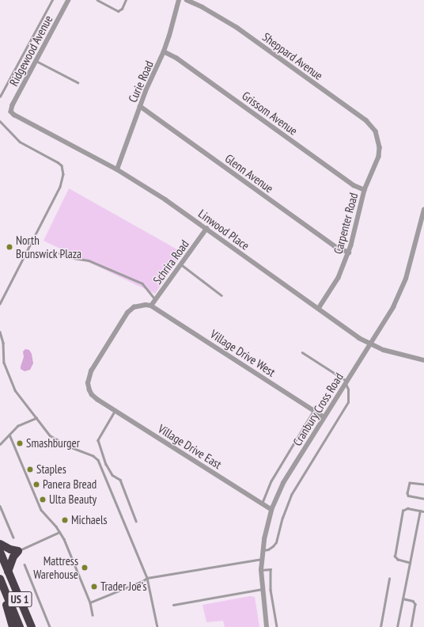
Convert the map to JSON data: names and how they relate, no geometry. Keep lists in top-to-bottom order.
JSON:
{
  "streets": {
    "highway": ["US 1"],
    "street": [
      "Ridgewood Avenue",
      "Sheppard Avenue",
      "Curie Road",
      "Grissom Avenue",
      "Glenn Avenue",
      "Carpenter Road",
      "Linwood Place",
      "Schrira Road",
      "Village Drive West",
      "Cranbury Cross Road",
      "Village Drive East"
    ]
  },
  "crossings": [
    ["Ridgewood Avenue", "Linwood Place"],
    ["Sheppard Avenue", "Carpenter Road"],
    ["Curie Road", "Grissom Avenue"],
    ["Curie Road", "Glenn Avenue"],
    ["Curie Road", "Linwood Place"],
    ["Grissom Avenue", "Carpenter Road"],
    ["Glenn Avenue", "Carpenter Road"],
    ["Carpenter Road", "Linwood Place"],
    ["Linwood Place", "Schrira Road"],
    ["Linwood Place", "Cranbury Cross Road"],
    ["Schrira Road", "Village Drive West"],
    ["Schrira Road", "Village Drive East"],
    ["Village Drive West", "Cranbury Cross Road"],
    ["Village Drive West", "Village Drive East"],
    ["Cranbury Cross Road", "Village Drive East"]
  ],
  "places": [
    "North Brunswick Plaza",
    "Smashburger",
    "Staples",
    "Panera Bread",
    "Ulta Beauty",
    "Michaels",
    "Mattress Warehouse",
    "Trader Joe's"
  ]
}
